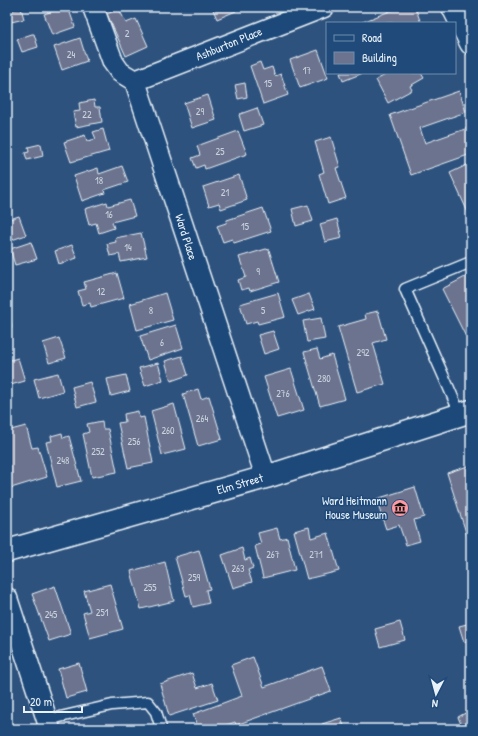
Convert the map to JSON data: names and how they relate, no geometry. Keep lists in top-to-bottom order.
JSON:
{
  "streets": {
    "main road": ["Elm Street"],
    "street": ["Ashburton Place", "Ward Place"]
  },
  "crossings": [
    ["Ashburton Place", "Ward Place"],
    ["Ward Place", "Elm Street"]
  ],
  "places": {
    "museum": ["Ward Heitmann House Museum"]
  },
  "house_numbers": [
    "2",
    "24",
    "17",
    "15",
    "29",
    "22",
    "25",
    "18",
    "21",
    "16",
    "15",
    "14",
    "9",
    "12",
    "8",
    "5",
    "6",
    "292",
    "280",
    "276",
    "264",
    "260",
    "256",
    "252",
    "248",
    "267",
    "271",
    "263",
    "259",
    "255",
    "251",
    "245"
  ],
  "legend": ["Road", "Building"],
  "scale_bar": "20 m",
  "north": "bottom"
}
